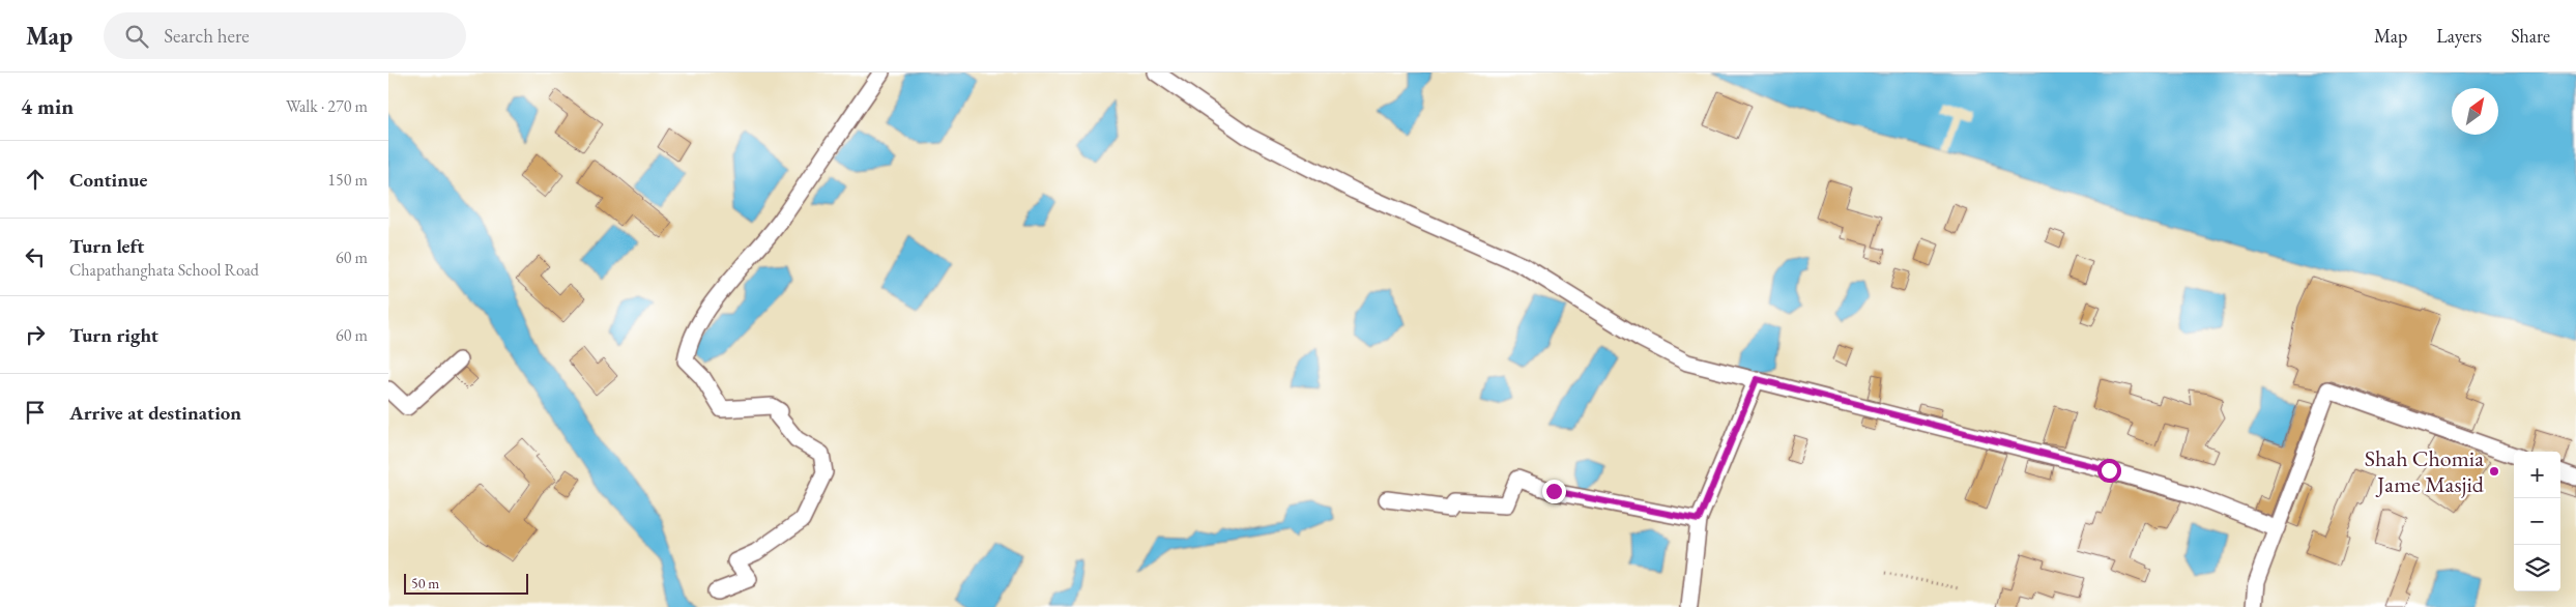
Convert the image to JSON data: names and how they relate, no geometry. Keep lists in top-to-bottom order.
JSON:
{
  "places": ["Shah Chomia Jame Masjid"],
  "scale_bar": "50 m",
  "north": "top right",
  "page": {
    "header": "Map",
    "search": "Search here",
    "nav": ["Map", "Layers", "Share"],
    "heading": ["4 min", "Walk · 270 m"],
    "list": [
      ["Continue", "150 m"],
      ["Turn left", "Chapathanghata School Road", "60 m"],
      ["Turn right", "60 m"],
      "Arrive at destination"
    ],
    "map_buttons": ["+", "−"],
    "scale": "50 m"
  }
}
